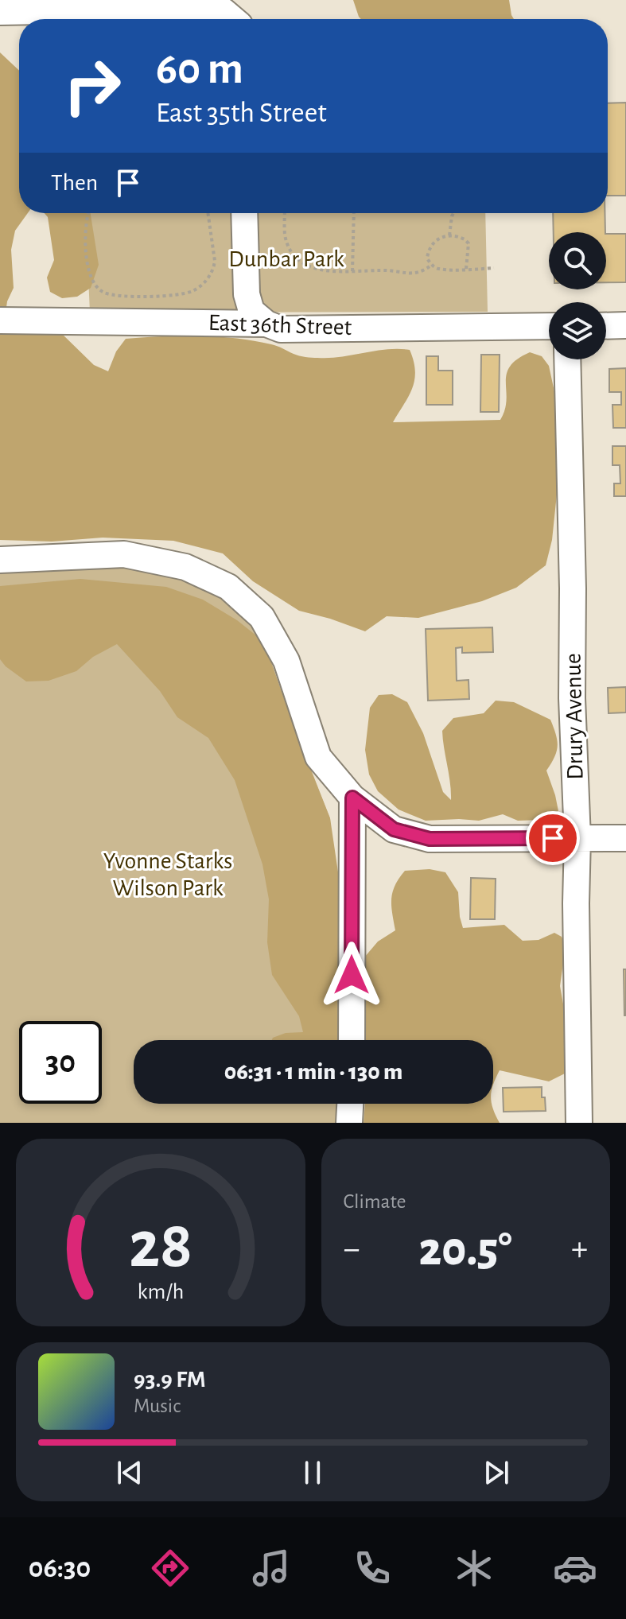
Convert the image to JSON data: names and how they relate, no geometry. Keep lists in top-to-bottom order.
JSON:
{
  "streets": {
    "street": ["East 36th Street", "Drury Avenue"]
  },
  "parks": ["Dunbar Park", "Yvonne Starks Wilson Park"],
  "page": {
    "turn": ["60 m", "East 35th Street"],
    "then": "Then",
    "limit": "30",
    "trip": "06:31 · 1 min · 130 m",
    "tile": "Climate",
    "heat": ["−", "20.5°", "+"],
    "song": ["93.9 FM", "Music"],
    "tabs": "06:30",
    "gauge": ["28", "km/h"]
  }
}
